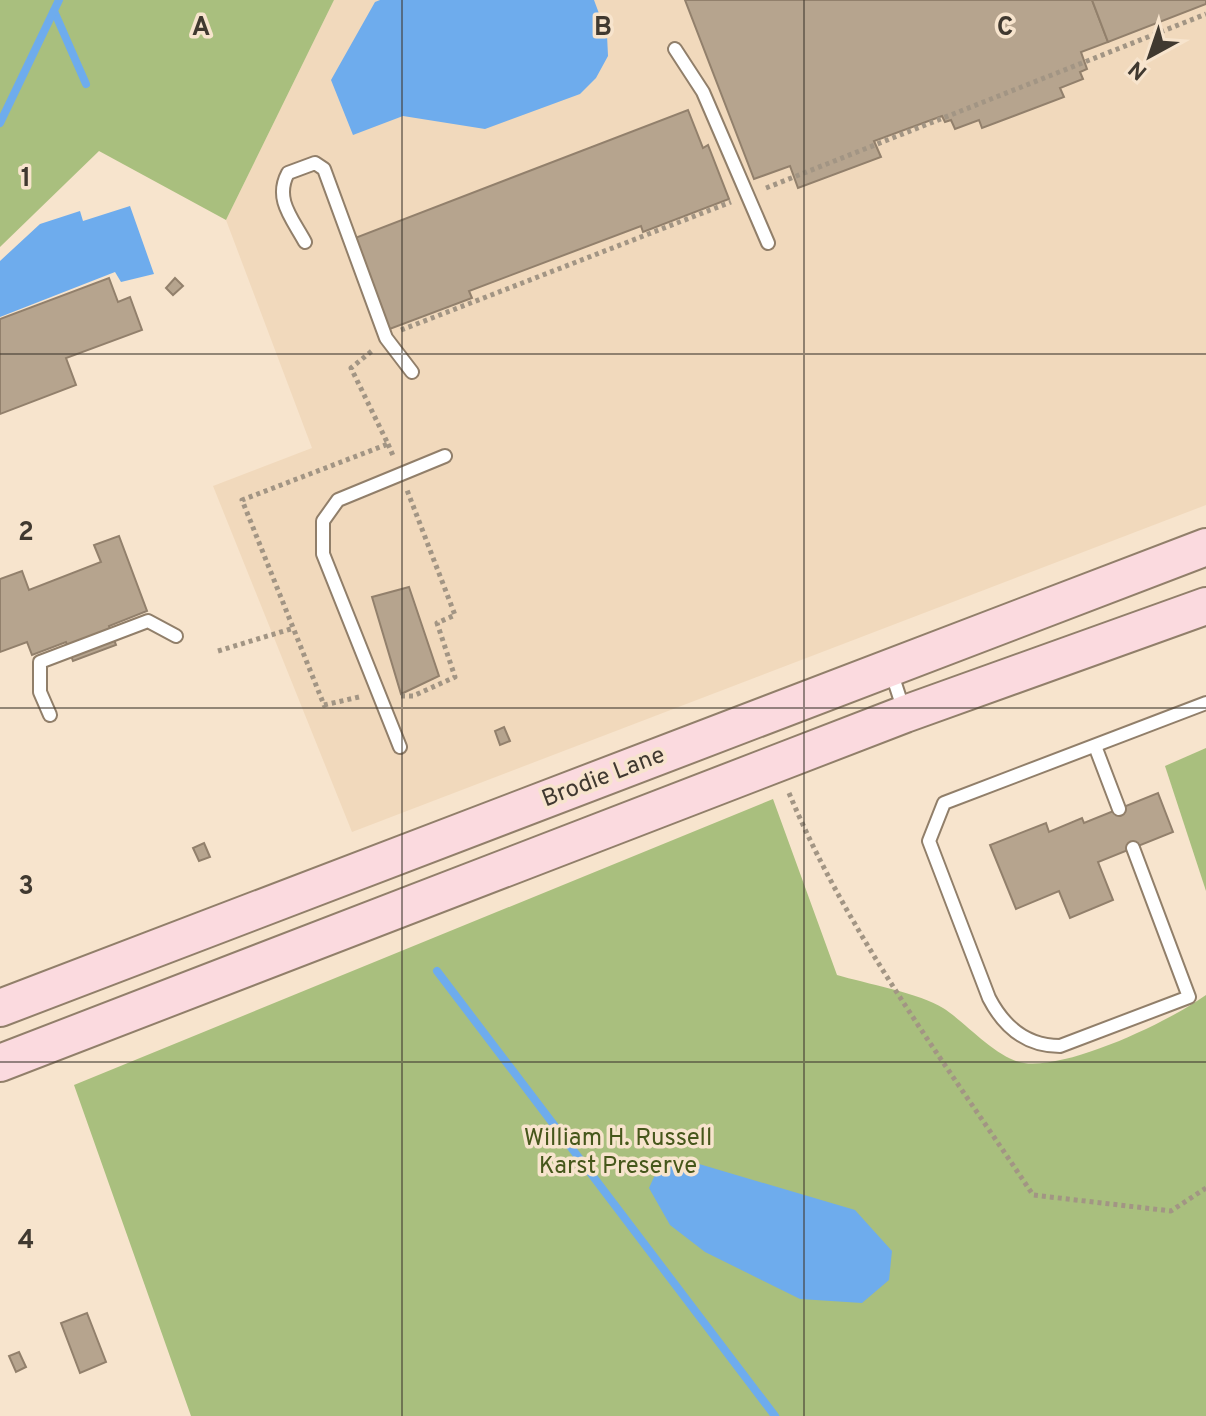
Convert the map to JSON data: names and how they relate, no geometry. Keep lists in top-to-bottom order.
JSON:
{
  "streets": {
    "main road": ["Brodie Lane"]
  },
  "parks": ["William H. Russell Karst Preserve"],
  "north": "bottom left",
  "grid": {
    "columns": ["A", "B", "C"],
    "rows": [
      "1",
      "2",
      "3",
      "4"
    ]
  }
}
